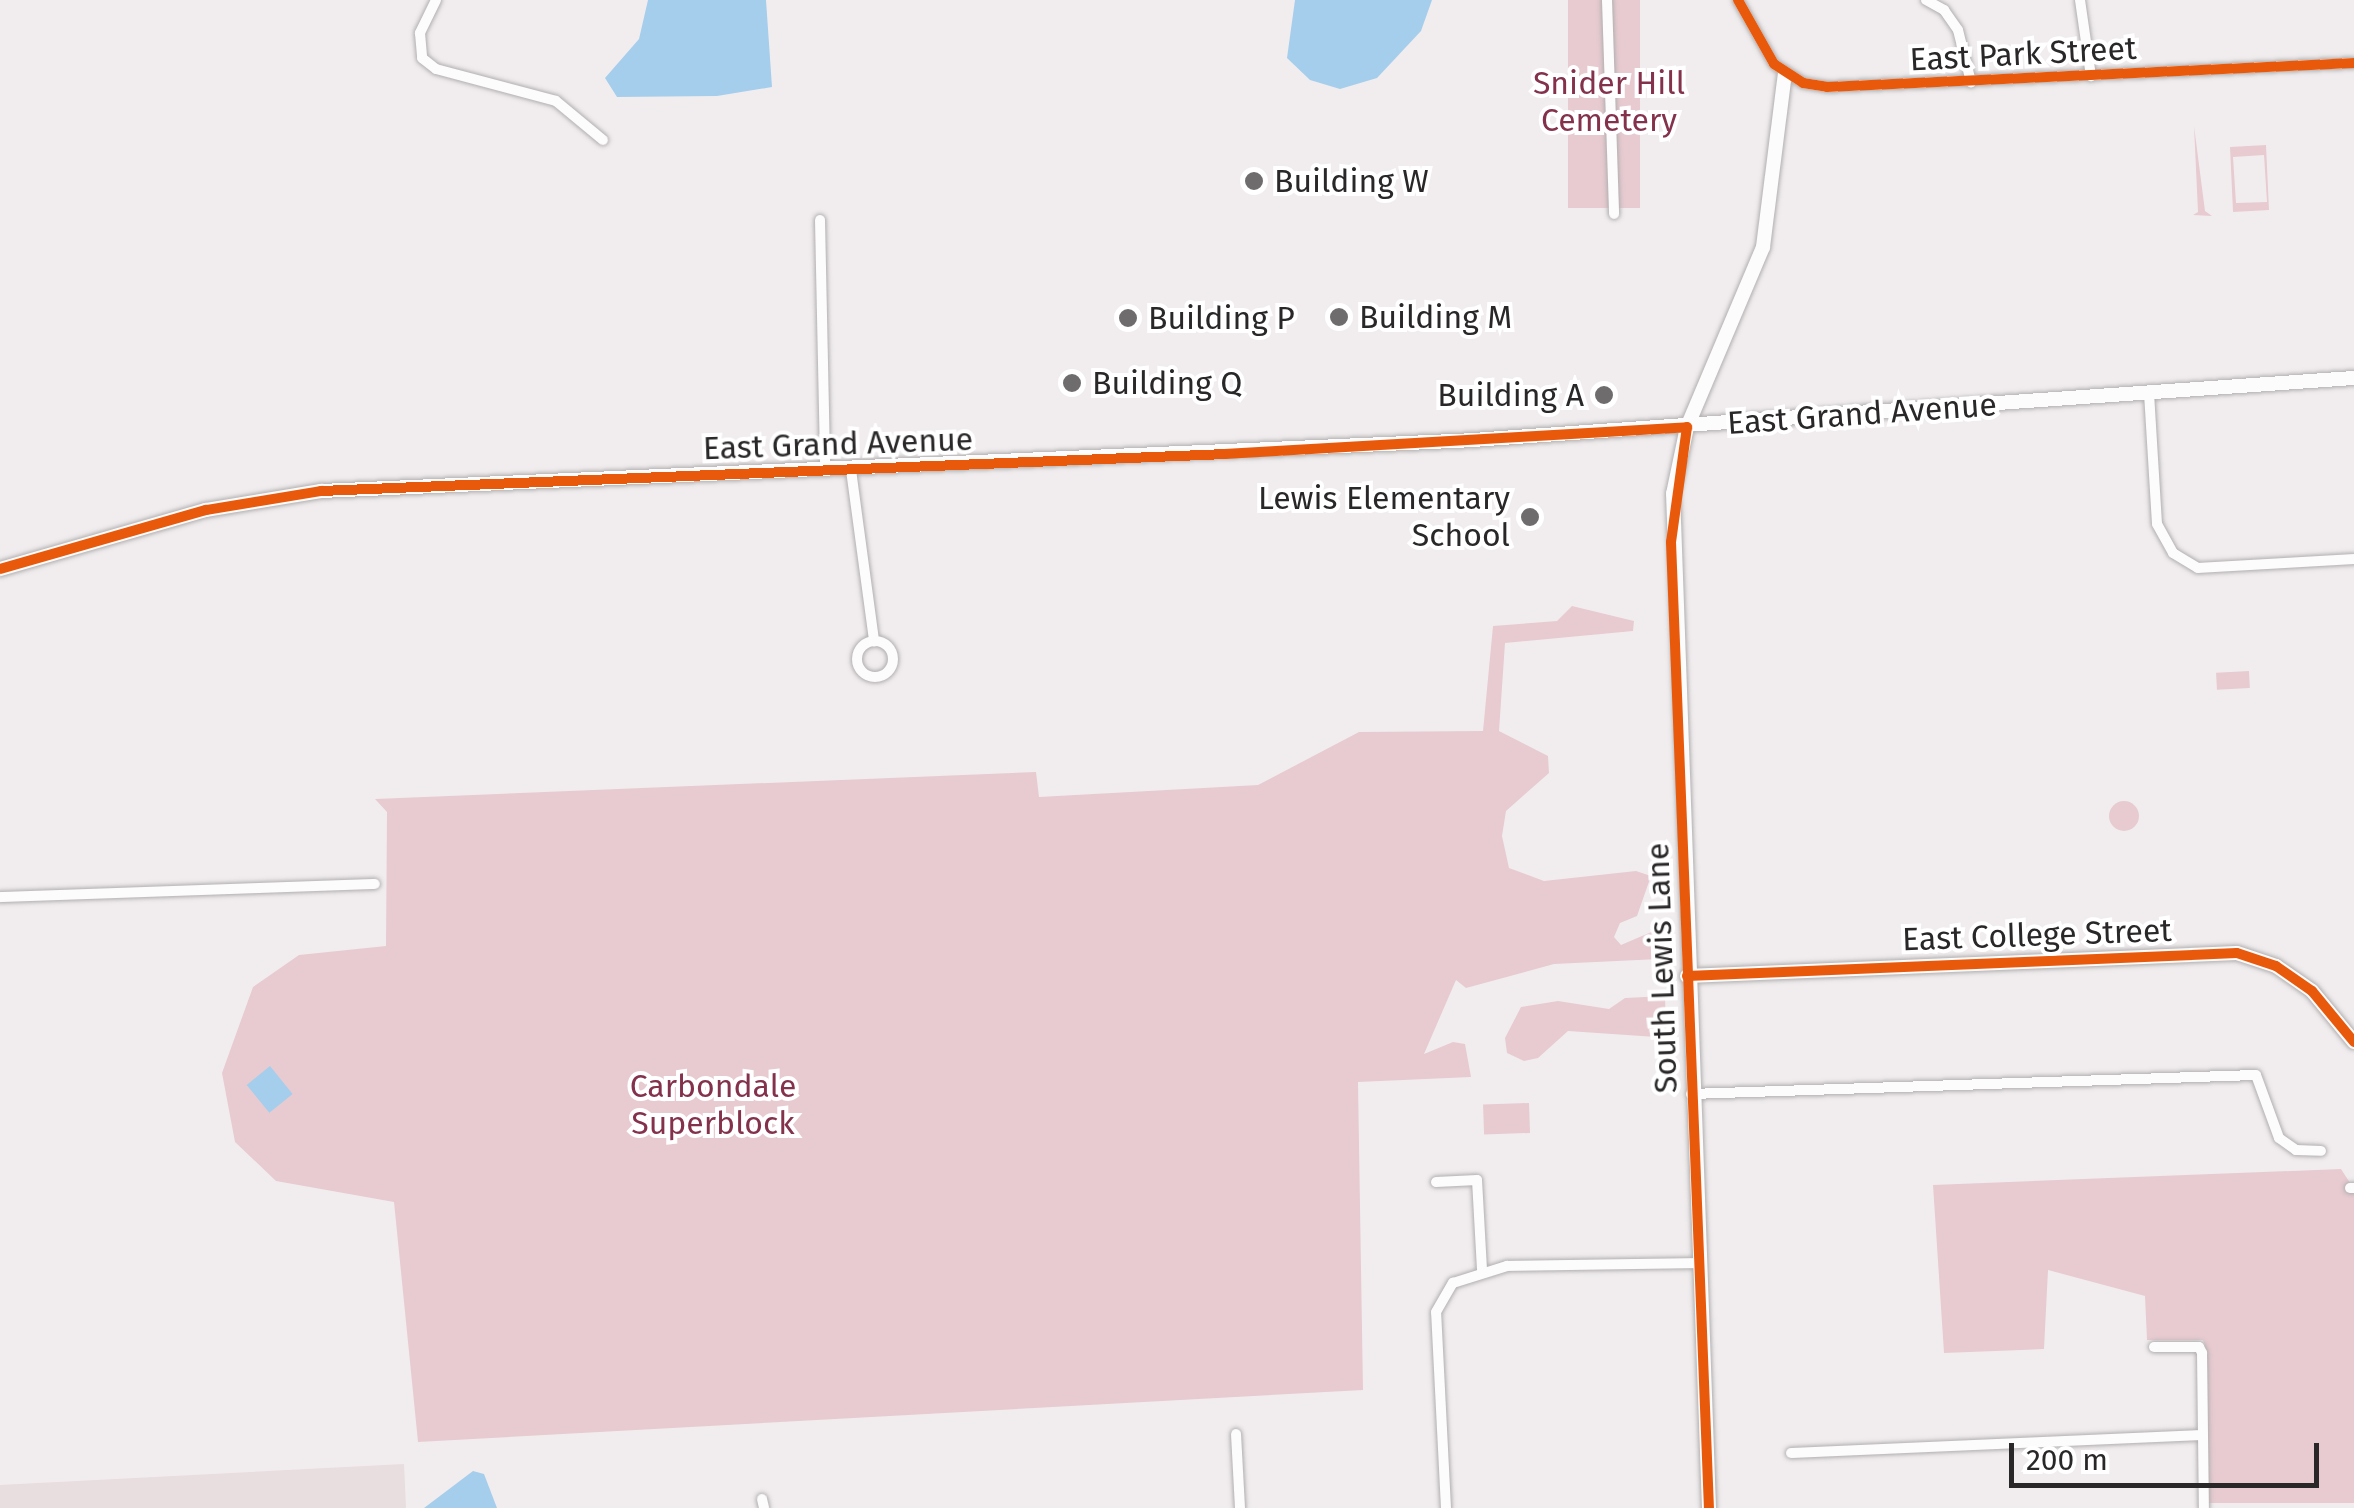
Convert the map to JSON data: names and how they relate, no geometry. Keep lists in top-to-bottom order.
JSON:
{
  "streets": {
    "street": [
      "East Park Street",
      "East Grand Avenue",
      "East College Street",
      "South Lewis Lane"
    ]
  },
  "crossings": [
    ["East Park Street", "South Lewis Lane"],
    ["East Grand Avenue", "South Lewis Lane"],
    ["East College Street", "South Lewis Lane"]
  ],
  "parks": ["Snider Hill Cemetery", "Carbondale Superblock"],
  "places": [
    "Building W",
    "Building M",
    "Building P",
    "Building Q",
    "Building A",
    "Lewis Elementary School"
  ],
  "scale_bar": "200 m"
}
